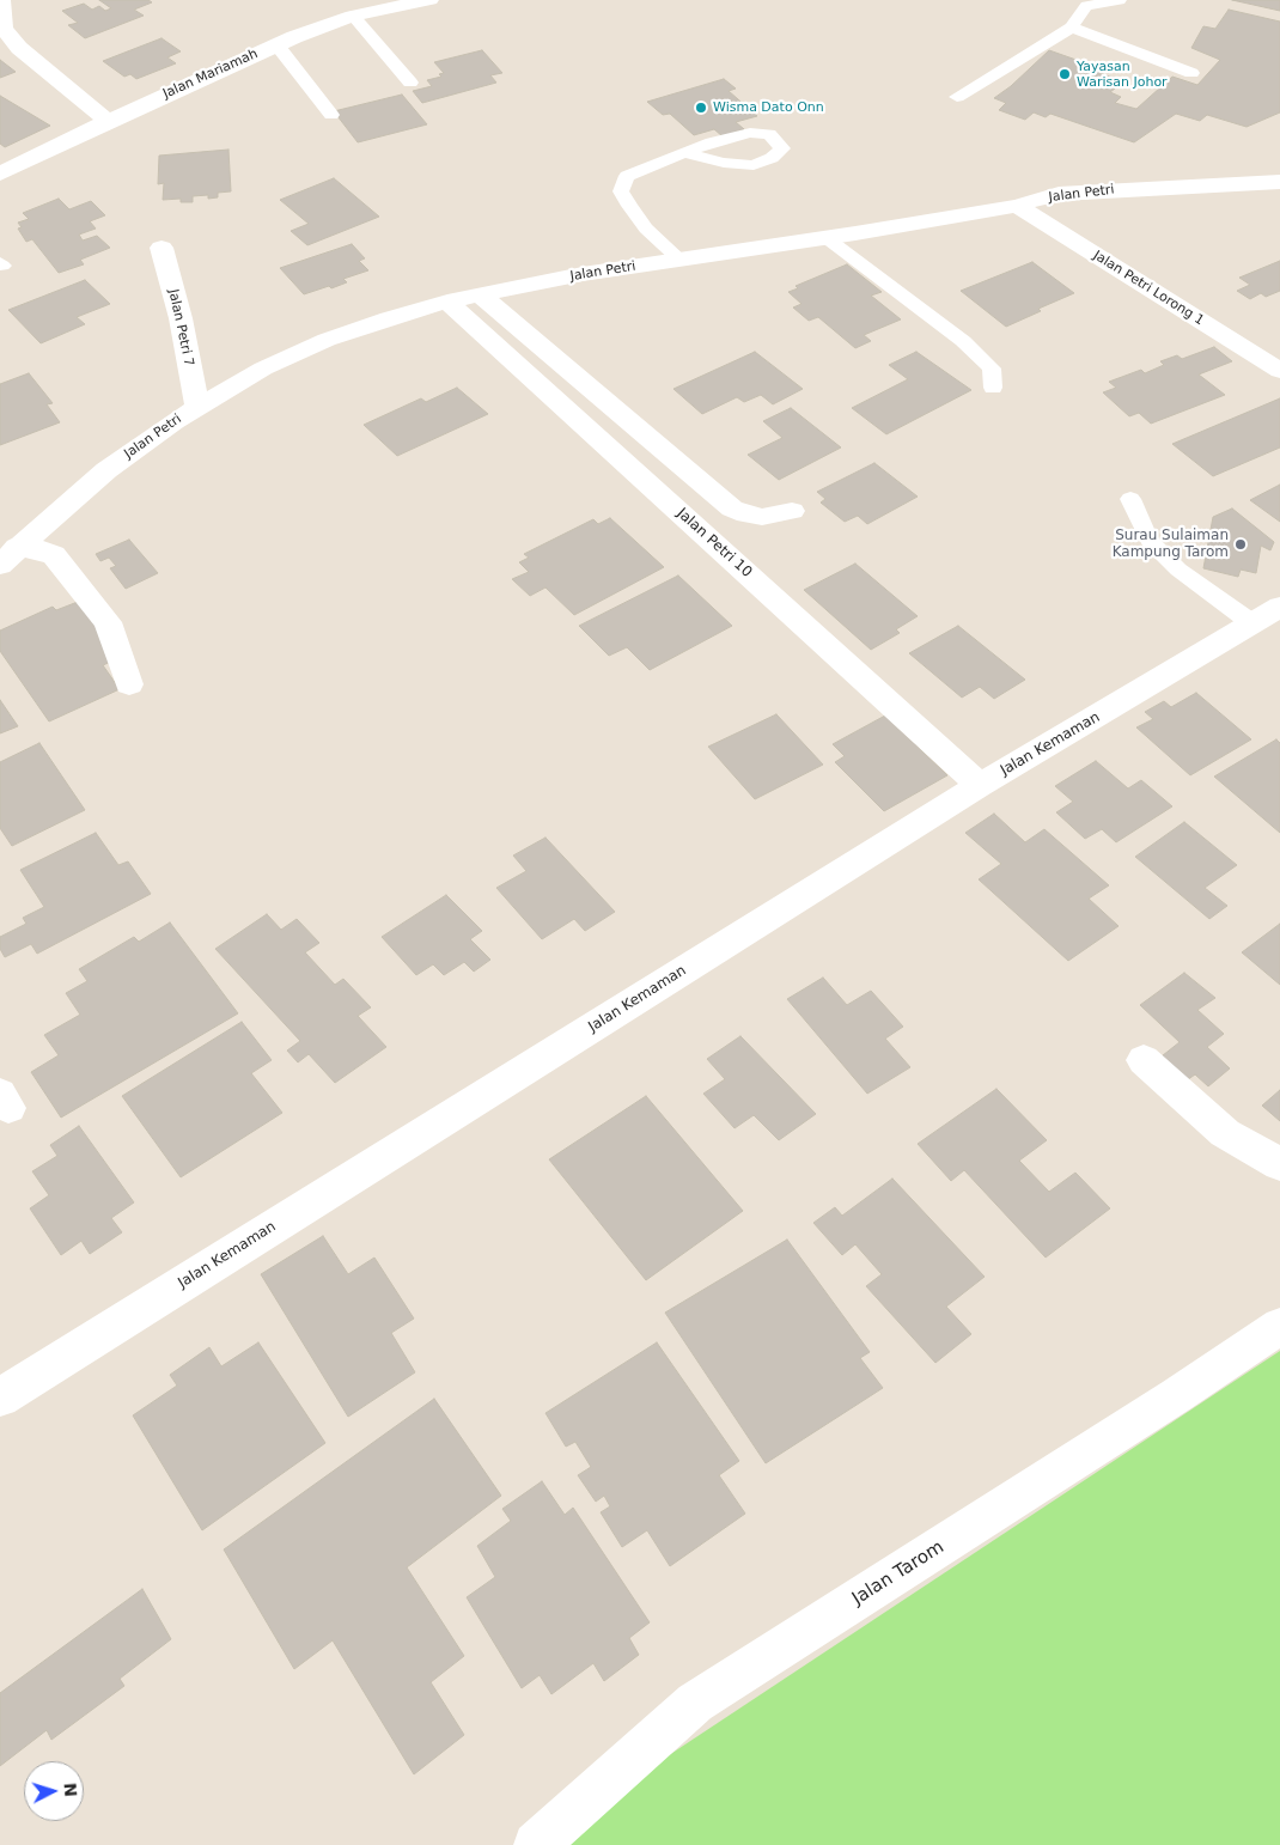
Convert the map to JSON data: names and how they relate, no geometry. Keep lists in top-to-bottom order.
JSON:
{
  "streets": {
    "street": [
      "Jalan Mariamah",
      "Jalan Petri",
      "Jalan Petri Lorong 1",
      "Jalan Petri 7",
      "Jalan Petri 10",
      "Jalan Kemaman",
      "Jalan Tarom"
    ]
  },
  "crossings": [
    ["Jalan Petri", "Jalan Petri Lorong 1"],
    ["Jalan Petri", "Jalan Petri 7"],
    ["Jalan Petri", "Jalan Petri 10"],
    ["Jalan Petri 10", "Jalan Kemaman"]
  ],
  "places": ["Yayasan Warisan Johor", "Wisma Dato Onn", "Surau Sulaiman Kampung Tarom"],
  "north": "right"
}
